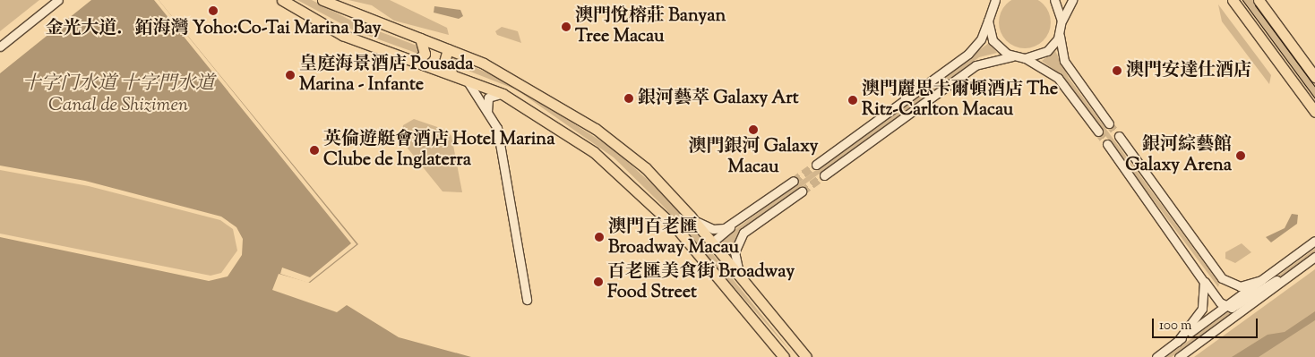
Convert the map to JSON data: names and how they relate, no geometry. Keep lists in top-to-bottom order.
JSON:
{
  "water": ["十字门水道 十字門水道 Canal de Shizimen"],
  "places": [
    "金光大道．銆海灣 Yoho:Co-Tai Marina Bay",
    "澳門悅榕莊 Banyan Tree Macau",
    "澳門安達仕酒店",
    "皇庭海景酒店 Pousada Marina - Infante",
    "銀河藝萃 Galaxy Art",
    "澳門麗思卡爾頓酒店 The Ritz-Carlton Macau",
    "澳門銀河 Galaxy Macau",
    "英倫遊艇會酒店 Hotel Marina Clube de Inglaterra",
    "銀河綜藝館 Galaxy Arena",
    "澳門百老匯 Broadway Macau",
    "百老匯美食街 Broadway Food Street"
  ],
  "scale_bar": "100 m"
}
